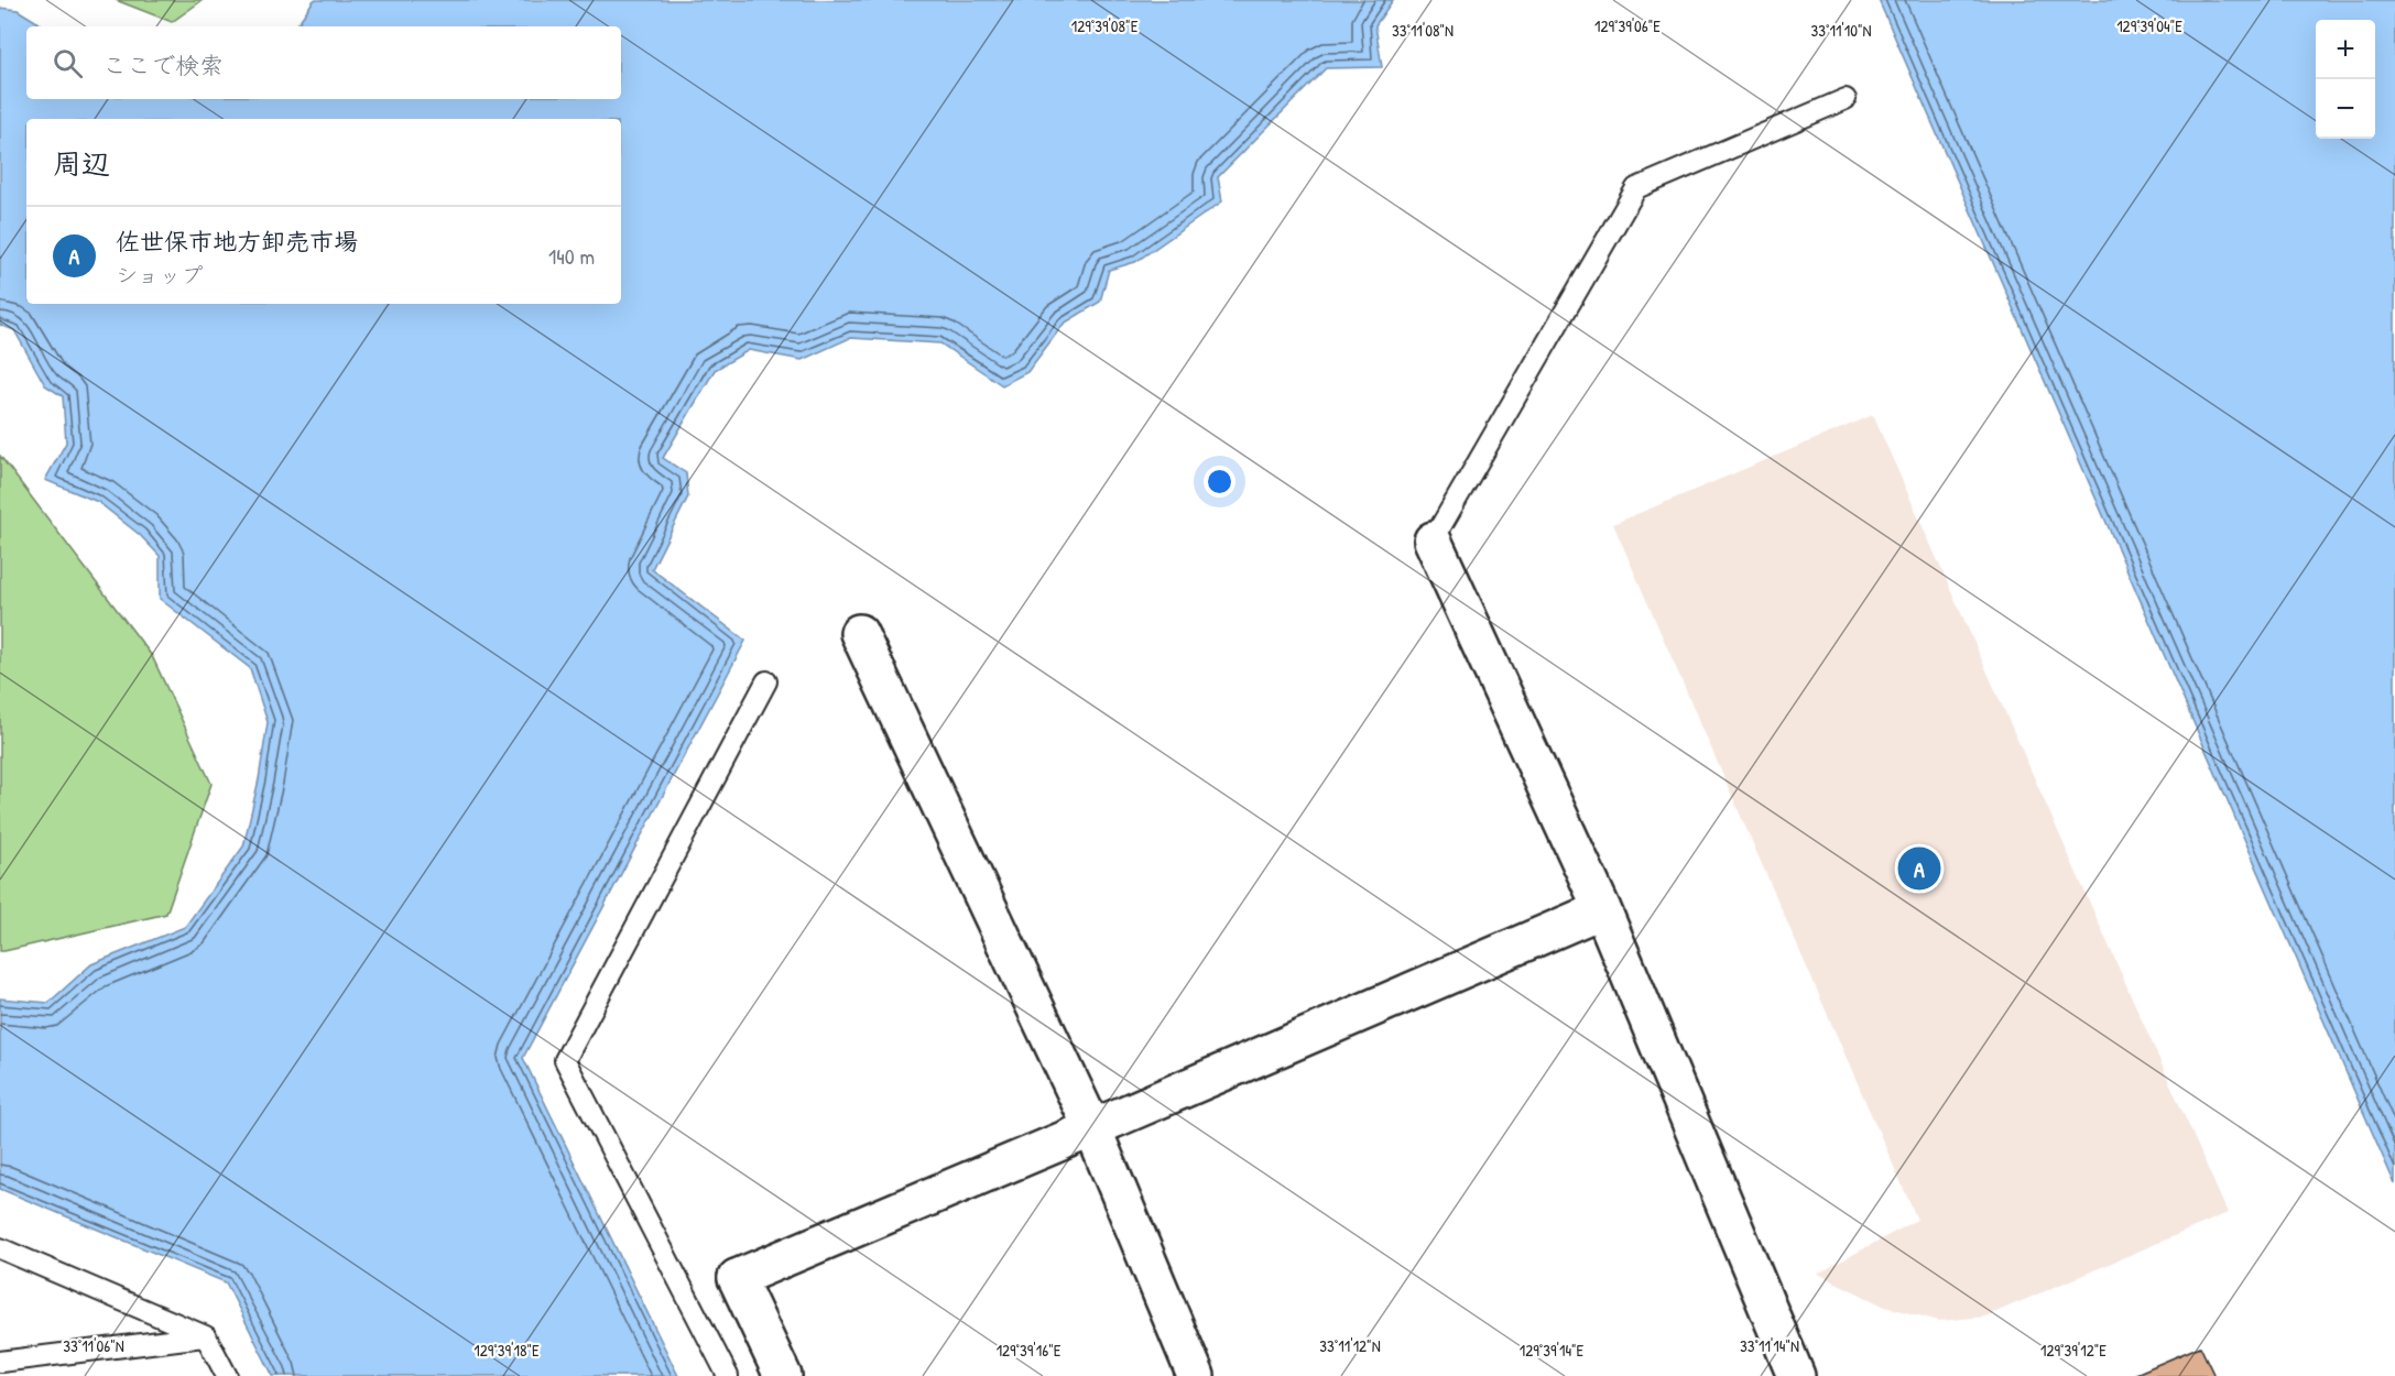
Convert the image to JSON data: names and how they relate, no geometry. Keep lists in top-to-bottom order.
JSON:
{
  "page": {
    "map_buttons": ["+", "−"],
    "search": "ここで検索",
    "heading": "周辺",
    "list": [
      {
        "mark": "A",
        "name": "佐世保市地方卸売市場",
        "note": "ショップ",
        "value": "140 m"
      }
    ],
    "pins": "A"
  },
  "coordinates": [
    "129°39'08\"E",
    "129°39'06\"E",
    "129°39'04\"E",
    "33°11'08\"N",
    "33°11'10\"N",
    "33°11'06\"N",
    "33°11'12\"N",
    "33°11'14\"N",
    "129°39'18\"E",
    "129°39'16\"E",
    "129°39'14\"E",
    "129°39'12\"E"
  ]
}
